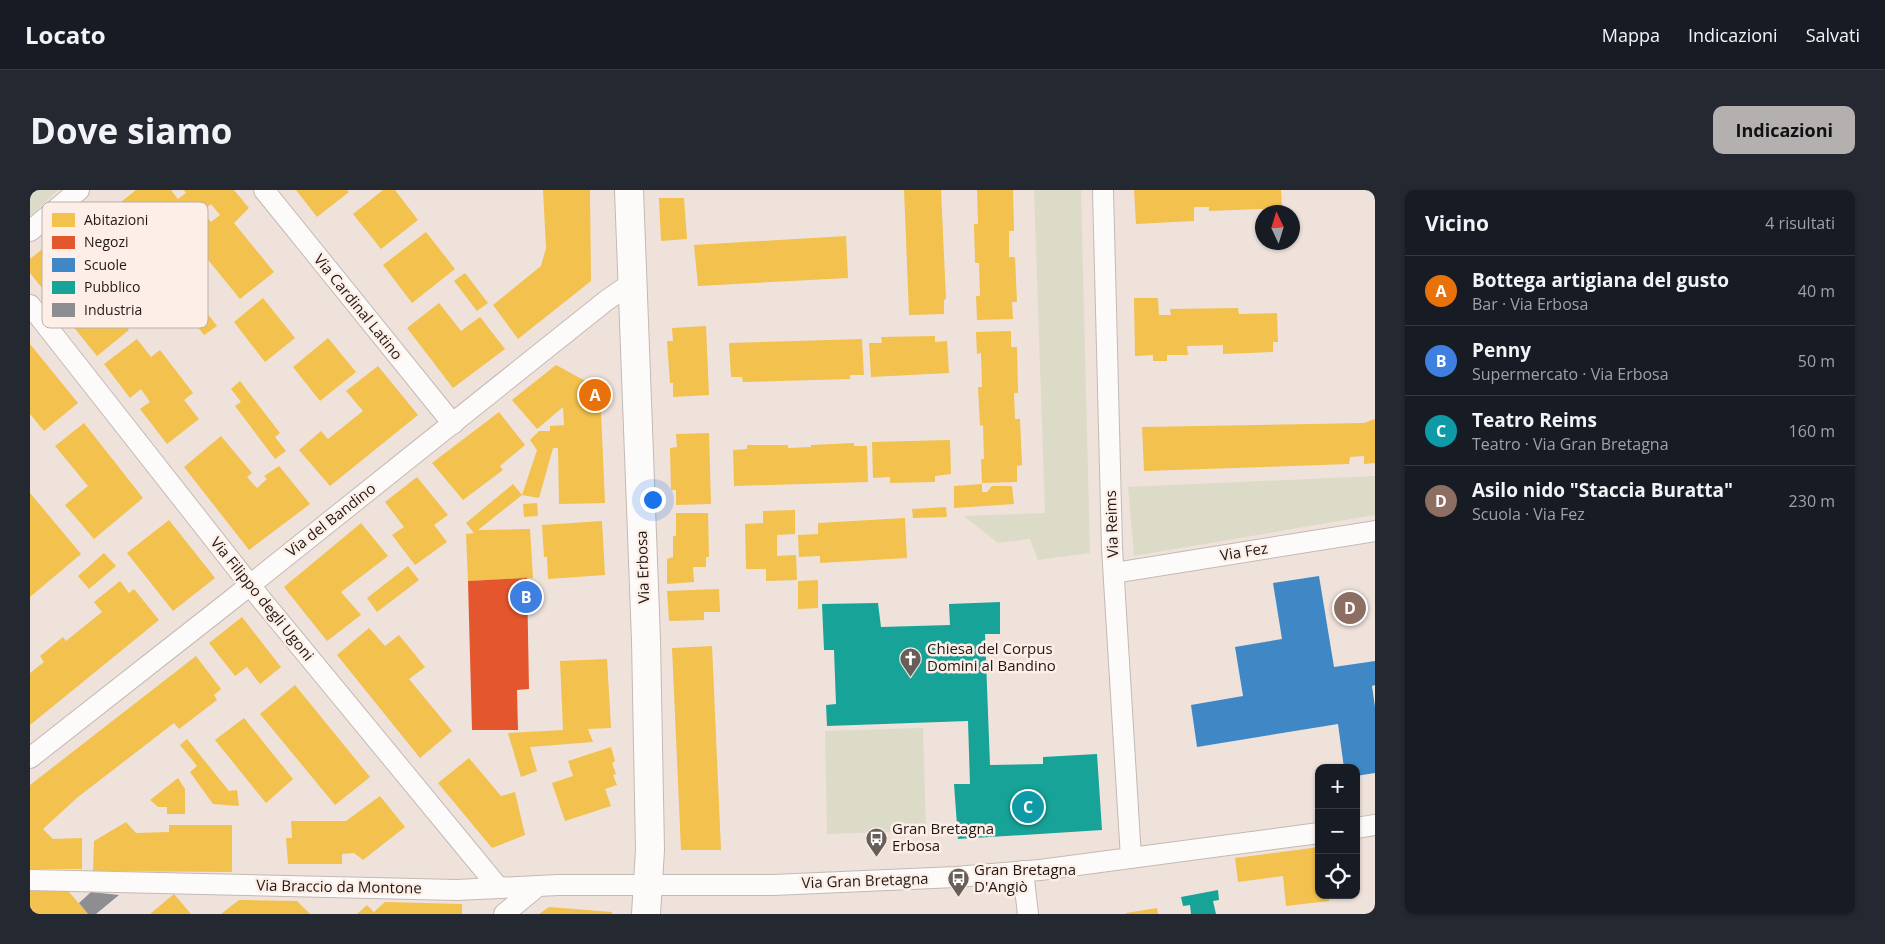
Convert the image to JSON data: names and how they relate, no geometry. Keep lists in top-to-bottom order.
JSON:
{
  "streets": {
    "main road": ["Via Erbosa"],
    "street": [
      "Via Cardinal Latino",
      "Via del Bandino",
      "Via Reims",
      "Via Fez",
      "Via Filippo degli Ugoni",
      "Via Gran Bretagna",
      "Via Braccio da Montone"
    ]
  },
  "crossings": [
    ["Via Cardinal Latino", "Via del Bandino"],
    ["Via del Bandino", "Via Erbosa"],
    ["Via del Bandino", "Via Filippo degli Ugoni"],
    ["Via Reims", "Via Fez"],
    ["Via Reims", "Via Gran Bretagna"],
    ["Via Erbosa", "Via Gran Bretagna"],
    ["Via Erbosa", "Via Braccio da Montone"],
    ["Via Filippo degli Ugoni", "Via Braccio da Montone"],
    ["Via Gran Bretagna", "Via Braccio da Montone"]
  ],
  "places": {
    "church": ["Chiesa del Corpus Domini al Bandino"],
    "bus stop": ["Gran Bretagna Erbosa", "Gran Bretagna D'Angiò"]
  },
  "legend": [
    "Abitazioni",
    "Negozi",
    "Scuole",
    "Pubblico",
    "Industria"
  ],
  "north": "top",
  "page": {
    "header": "Locato",
    "nav": ["Mappa", "Indicazioni", "Salvati"],
    "buttons": "Indicazioni",
    "title": "Dove siamo",
    "heading": ["Vicino", "4 risultati"],
    "list": [
      {
        "mark": "A",
        "name": "Bottega artigiana del gusto",
        "note": "Bar · Via Erbosa",
        "value": "40 m"
      },
      {
        "mark": "B",
        "name": "Penny",
        "note": "Supermercato · Via Erbosa",
        "value": "50 m"
      },
      {
        "mark": "C",
        "name": "Teatro Reims",
        "note": "Teatro · Via Gran Bretagna",
        "value": "160 m"
      },
      {
        "mark": "D",
        "name": "Asilo nido \"Staccia Buratta\"",
        "note": "Scuola · Via Fez",
        "value": "230 m"
      }
    ],
    "pins": [
      "A",
      "B",
      "D",
      "C"
    ],
    "map_buttons": ["+", "−"]
  }
}
